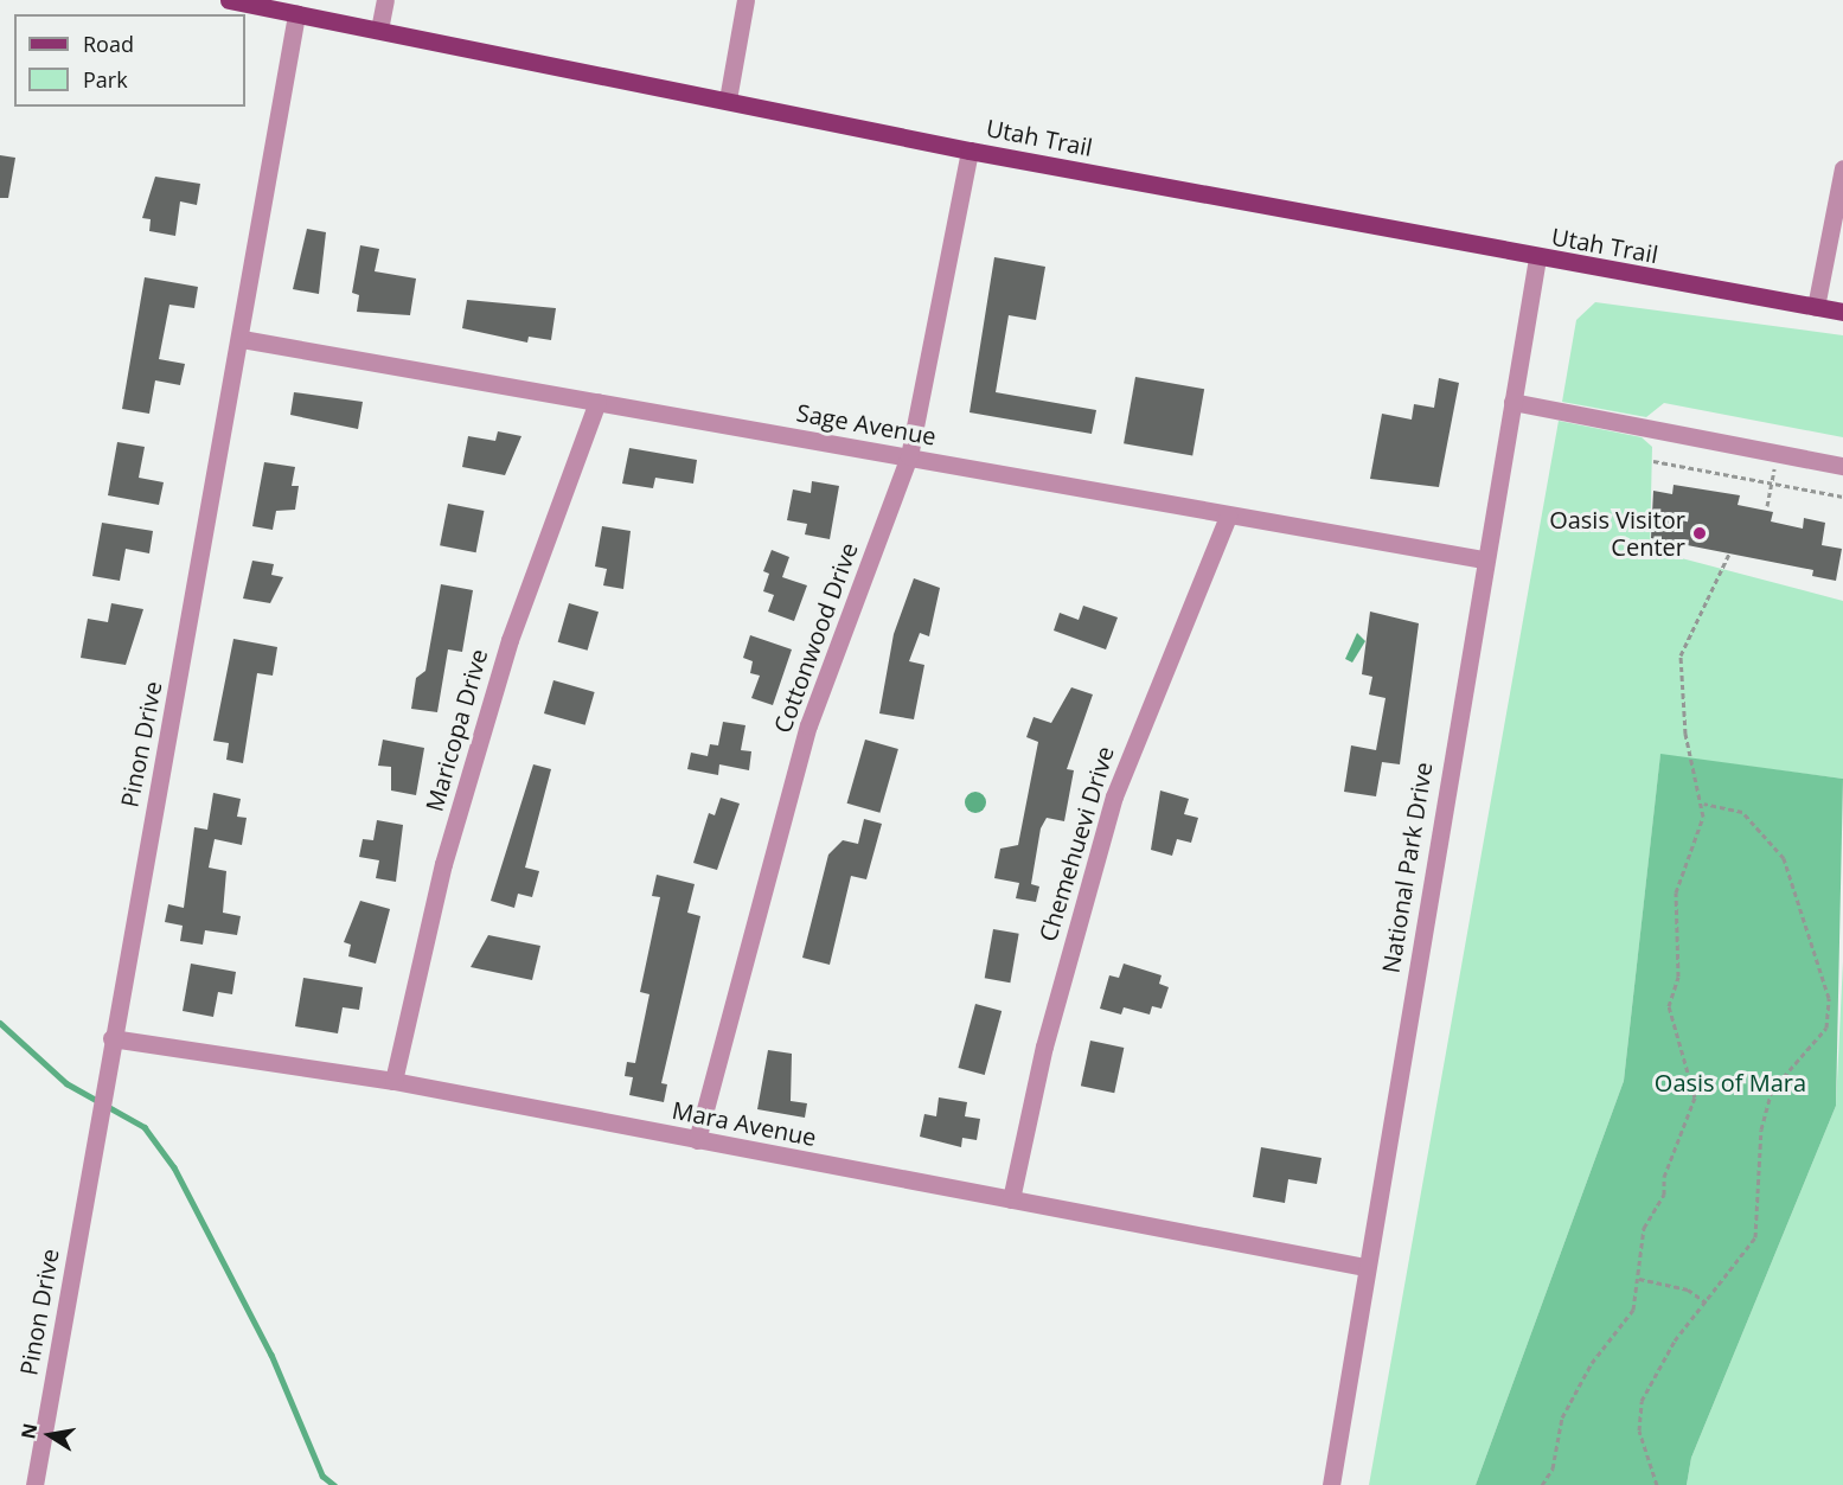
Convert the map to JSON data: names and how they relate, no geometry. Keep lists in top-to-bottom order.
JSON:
{
  "streets": {
    "main road": ["Utah Trail"],
    "street": [
      "Sage Avenue",
      "Cottonwood Drive",
      "Maricopa Drive",
      "Pinon Drive",
      "Chemehuevi Drive",
      "National Park Drive",
      "Mara Avenue"
    ]
  },
  "crossings": [
    ["Utah Trail", "Cottonwood Drive"],
    ["Utah Trail", "Pinon Drive"],
    ["Utah Trail", "National Park Drive"],
    ["Sage Avenue", "Cottonwood Drive"],
    ["Sage Avenue", "Maricopa Drive"],
    ["Sage Avenue", "Pinon Drive"],
    ["Sage Avenue", "Chemehuevi Drive"],
    ["Sage Avenue", "National Park Drive"],
    ["Cottonwood Drive", "Mara Avenue"],
    ["Maricopa Drive", "Mara Avenue"],
    ["Pinon Drive", "Mara Avenue"],
    ["Chemehuevi Drive", "Mara Avenue"],
    ["National Park Drive", "Mara Avenue"]
  ],
  "parks": ["Oasis of Mara"],
  "places": ["Oasis Visitor Center"],
  "legend": ["Road", "Park"],
  "north": "left"
}
